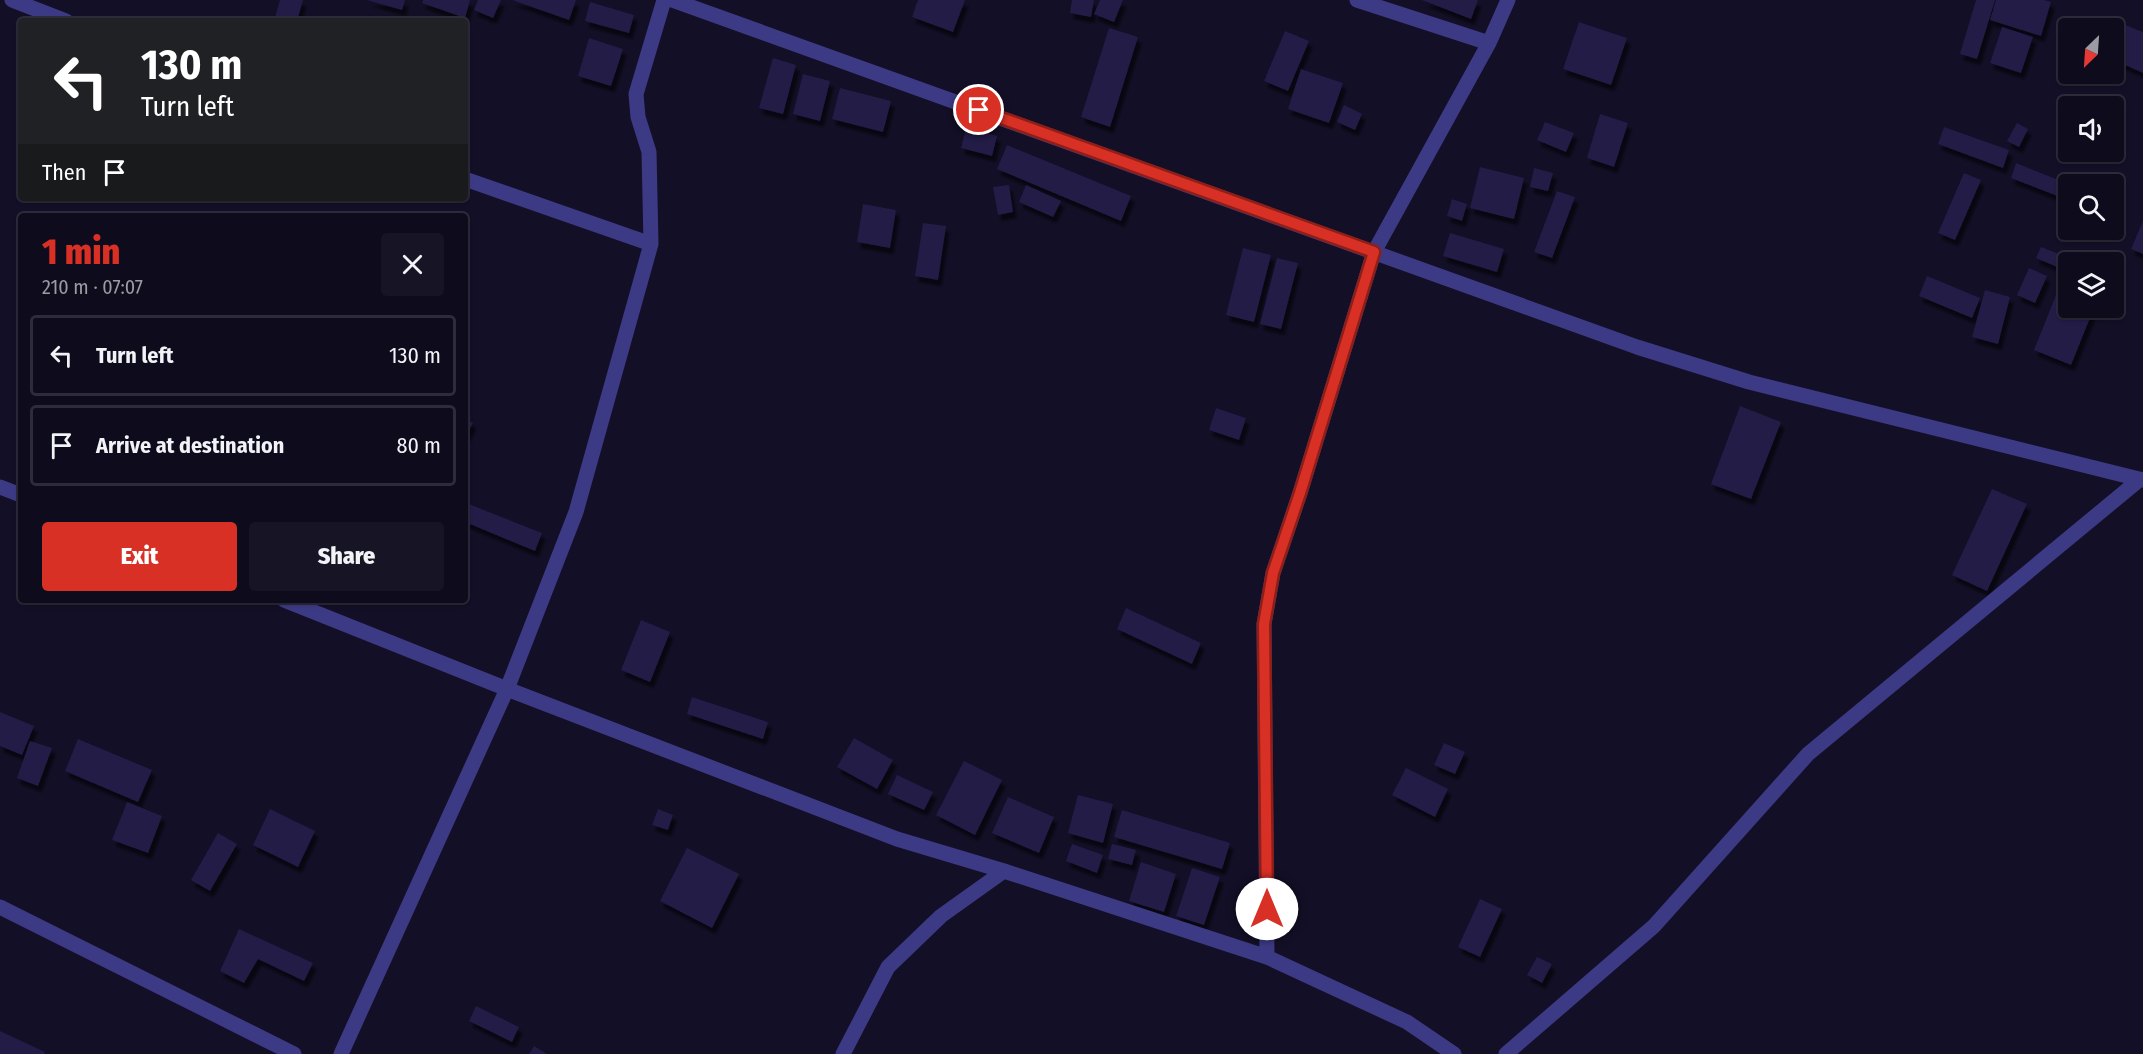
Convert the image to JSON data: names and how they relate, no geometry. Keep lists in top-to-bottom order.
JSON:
{
  "north": "bottom left",
  "page": {
    "turn": ["130 m", "Turn left"],
    "then": "Then",
    "heading": ["1 min", "210 m · 07:07"],
    "list": [
      {
        "name": "Turn left",
        "value": "130 m"
      },
      {
        "name": "Arrive at destination",
        "value": "80 m"
      }
    ],
    "buttons": ["Exit", "Share"]
  }
}
